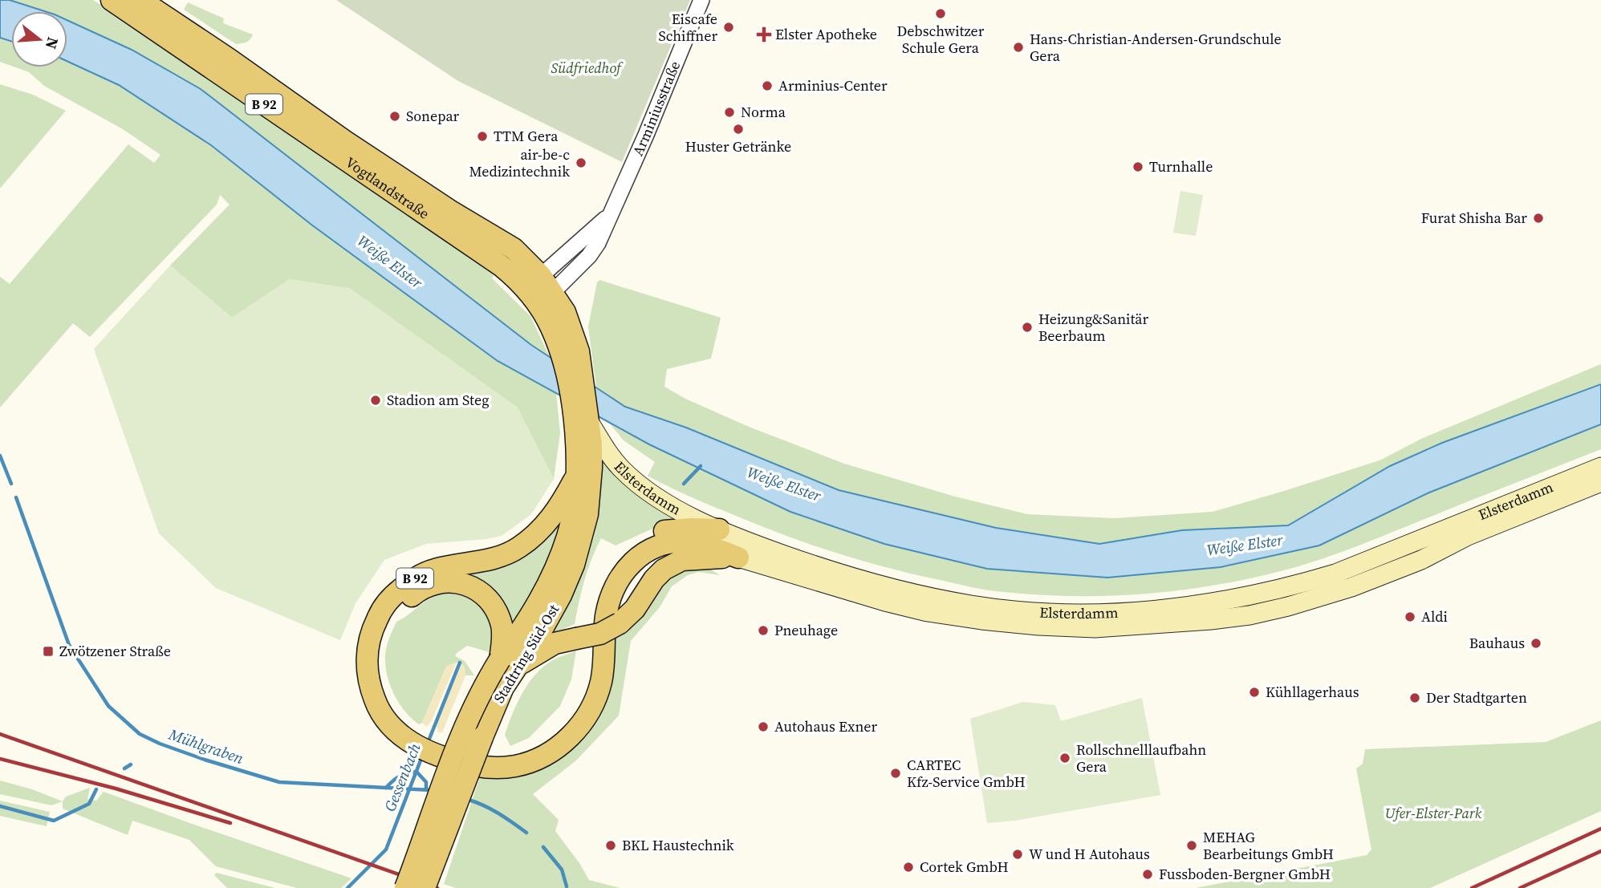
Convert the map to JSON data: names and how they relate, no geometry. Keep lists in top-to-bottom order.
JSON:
{
  "streets": {
    "main road": [
      "B 92",
      "Vogtlandstraße",
      "Elsterdamm",
      "Stadtring Süd-Ost"
    ],
    "street": ["Arminiusstraße"]
  },
  "crossings": [
    ["B 92", "Vogtlandstraße"],
    ["B 92", "Elsterdamm"],
    ["B 92", "Stadtring Süd-Ost"],
    ["Arminiusstraße", "Vogtlandstraße"],
    ["Vogtlandstraße", "Elsterdamm"],
    ["Vogtlandstraße", "Stadtring Süd-Ost"],
    ["Elsterdamm", "Stadtring Süd-Ost"]
  ],
  "water": ["Weiße Elster", "Mühlgraben", "Gessenbach"],
  "parks": ["Südfriedhof", "Ufer-Elster-Park"],
  "places": {
    "other": [
      "Debschwitzer Schule Gera",
      "Eiscafe Schiffner",
      "Hans-Christian-Andersen-Grundschule Gera",
      "Arminius-Center",
      "Norma",
      "Sonepar",
      "Huster Getränke",
      "TTM Gera",
      "air-be-c Medizintechnik",
      "Turnhalle",
      "Furat Shisha Bar",
      "Heizung&Sanitär Beerbaum",
      "Stadion am Steg",
      "Aldi",
      "Pneuhage",
      "Bauhaus",
      "Kühllagerhaus",
      "Der Stadtgarten",
      "Autohaus Exner",
      "Rollschnelllaufbahn Gera",
      "CARTEC Kfz-Service GmbH",
      "BKL Haustechnik",
      "MEHAG Bearbeitungs GmbH",
      "W und H Autohaus",
      "Cortek GmbH",
      "Fussboden-Bergner GmbH"
    ],
    "health": ["Elster Apotheke"],
    "transit": ["Zwötzener Straße"]
  },
  "north": "right"
}
